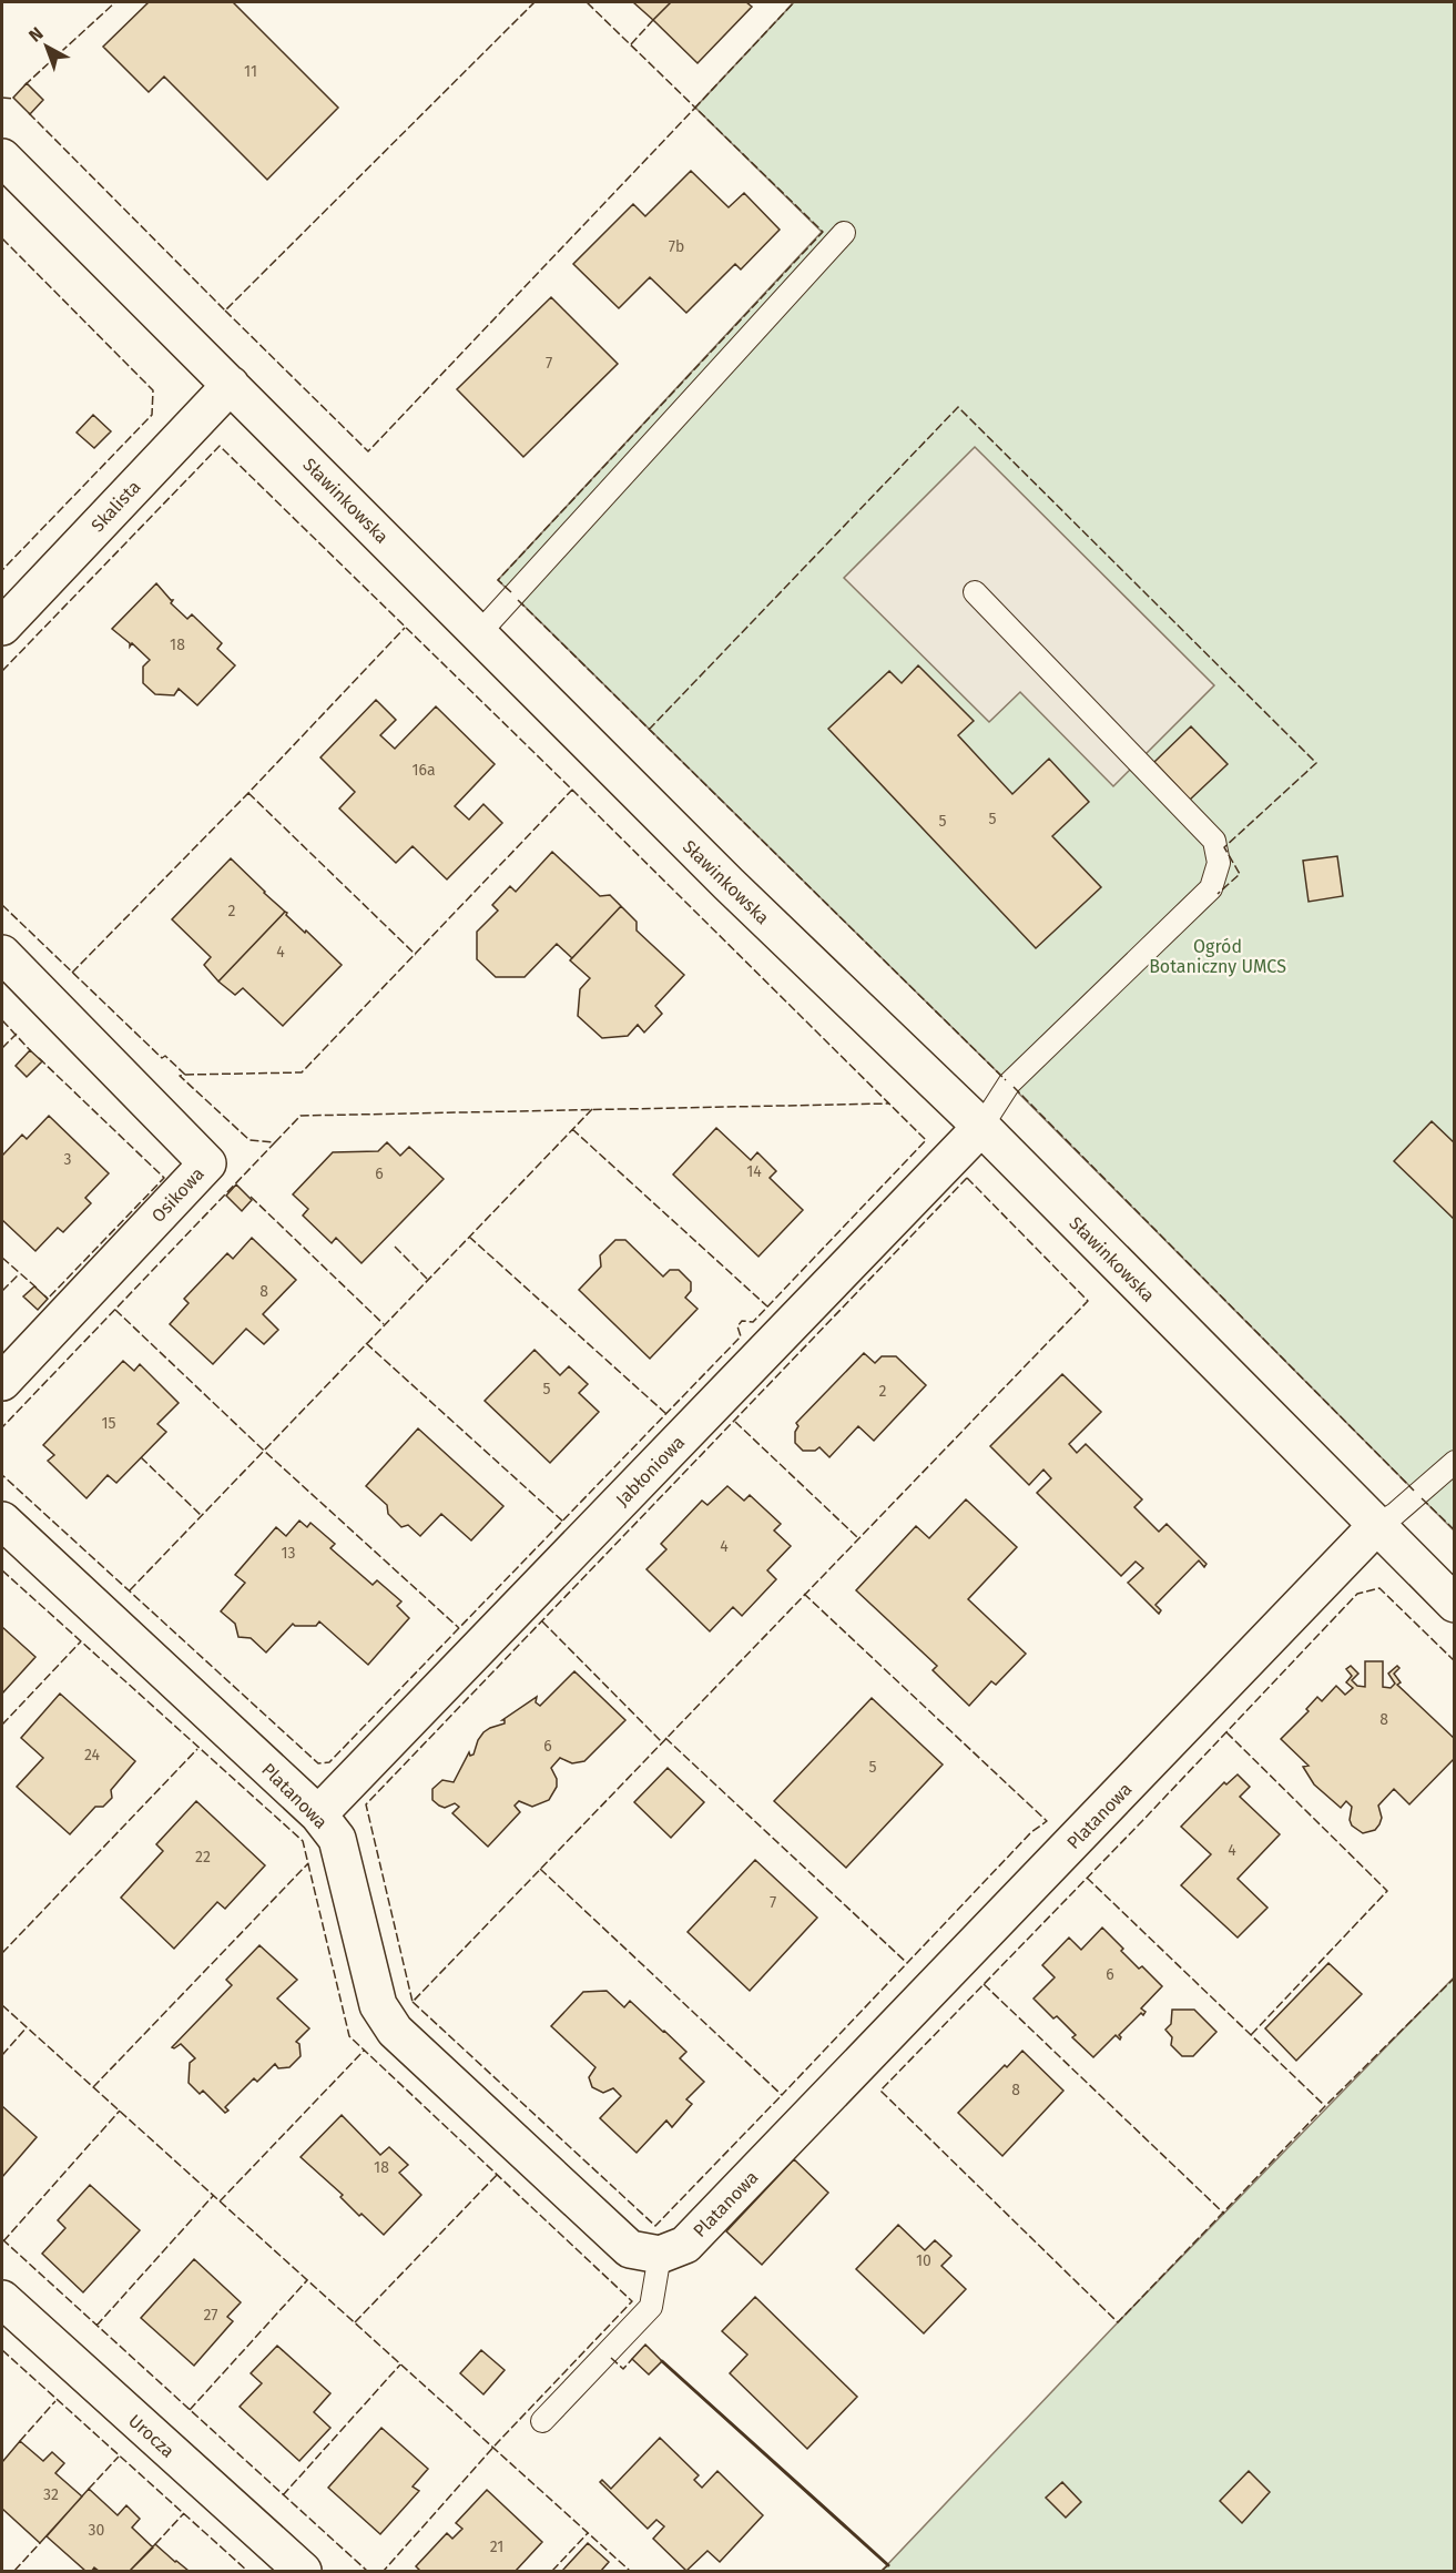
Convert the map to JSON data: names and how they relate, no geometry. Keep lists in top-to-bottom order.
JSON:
{
  "streets": {
    "street": [
      "Sławinkowska",
      "Skalista",
      "Osikowa",
      "Jabłoniowa",
      "Platanowa",
      "Urocza"
    ]
  },
  "crossings": [
    ["Sławinkowska", "Skalista"],
    ["Sławinkowska", "Jabłoniowa"],
    ["Sławinkowska", "Platanowa"],
    ["Jabłoniowa", "Platanowa"]
  ],
  "parks": ["Ogród Botaniczny UMCS"],
  "house_numbers": [
    "11",
    "7b",
    "7",
    "18",
    "16a",
    "5",
    "5",
    "2",
    "4",
    "3",
    "14",
    "6",
    "8",
    "5",
    "2",
    "15",
    "4",
    "13",
    "8",
    "6",
    "24",
    "5",
    "4",
    "22",
    "7",
    "6",
    "8",
    "18",
    "10",
    "27",
    "32",
    "30",
    "21"
  ],
  "north": "top left"
}
